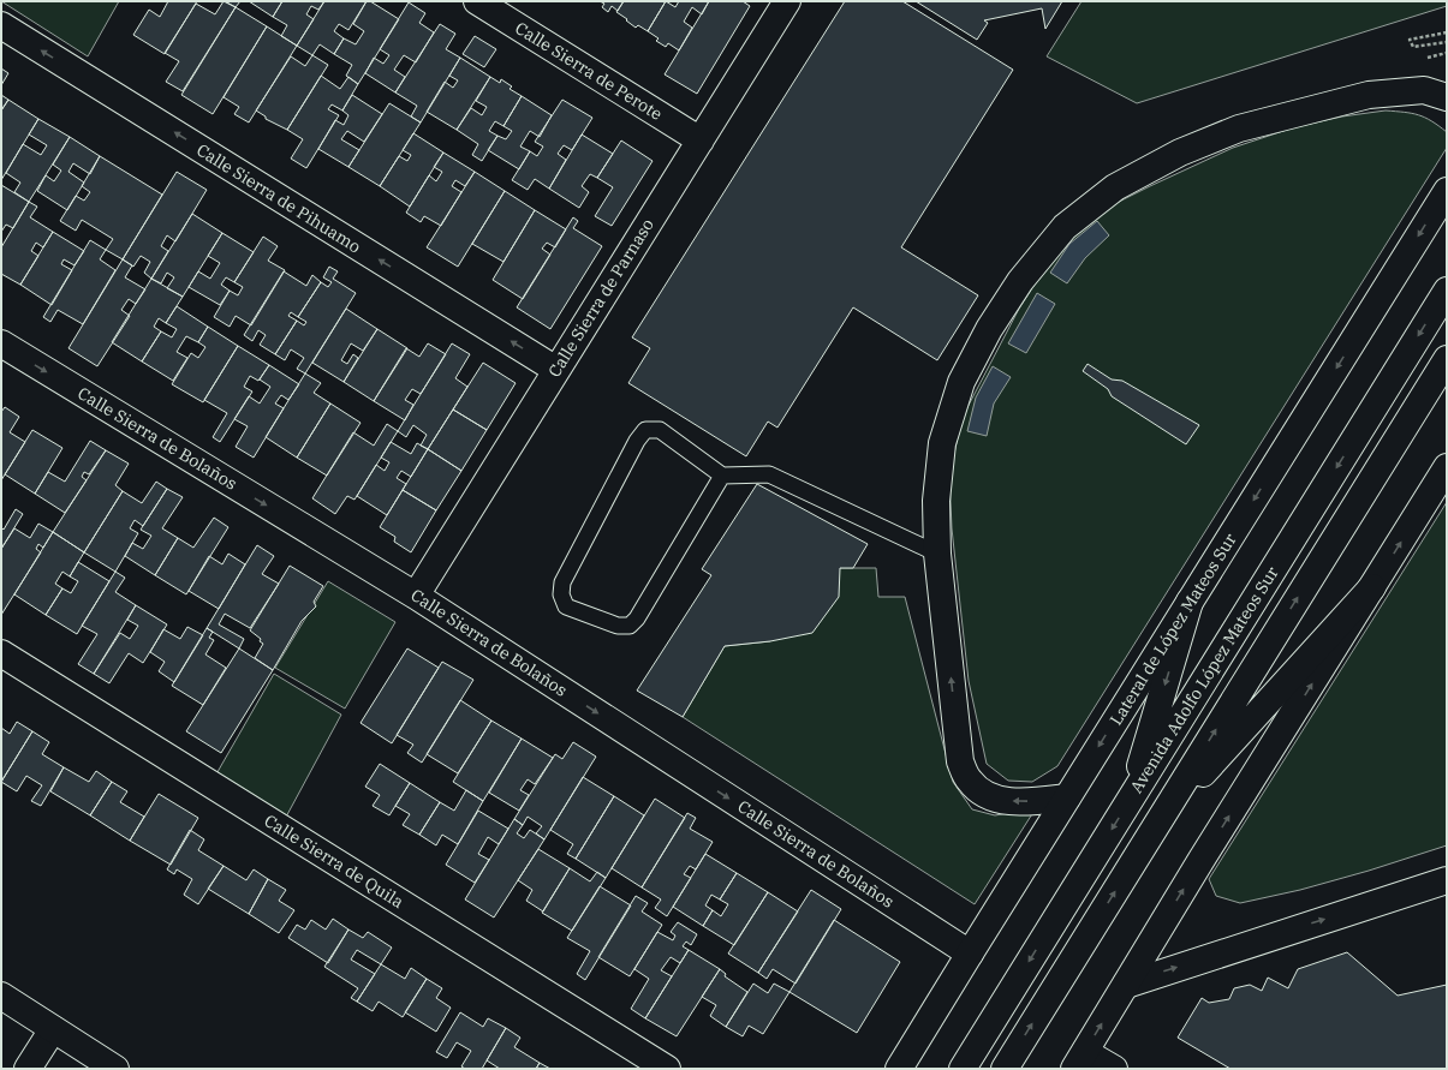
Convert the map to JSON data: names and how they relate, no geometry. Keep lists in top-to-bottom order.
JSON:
{
  "streets": {
    "street": [
      "Calle Sierra de Perote",
      "Calle Sierra de Pihuamo",
      "Calle Sierra de Parnaso",
      "Calle Sierra de Bolaños",
      "Lateral de López Mateos Sur",
      "Avenida Adolfo López Mateos Sur",
      "Calle Sierra de Quila"
    ]
  },
  "crossings": [
    ["Calle Sierra de Perote", "Calle Sierra de Parnaso"],
    ["Calle Sierra de Pihuamo", "Calle Sierra de Parnaso"],
    ["Calle Sierra de Parnaso", "Calle Sierra de Bolaños"],
    ["Calle Sierra de Bolaños", "Lateral de López Mateos Sur"]
  ],
  "one_way": ["Calle Sierra de Pihuamo", "Calle Sierra de Bolaños"]
}
